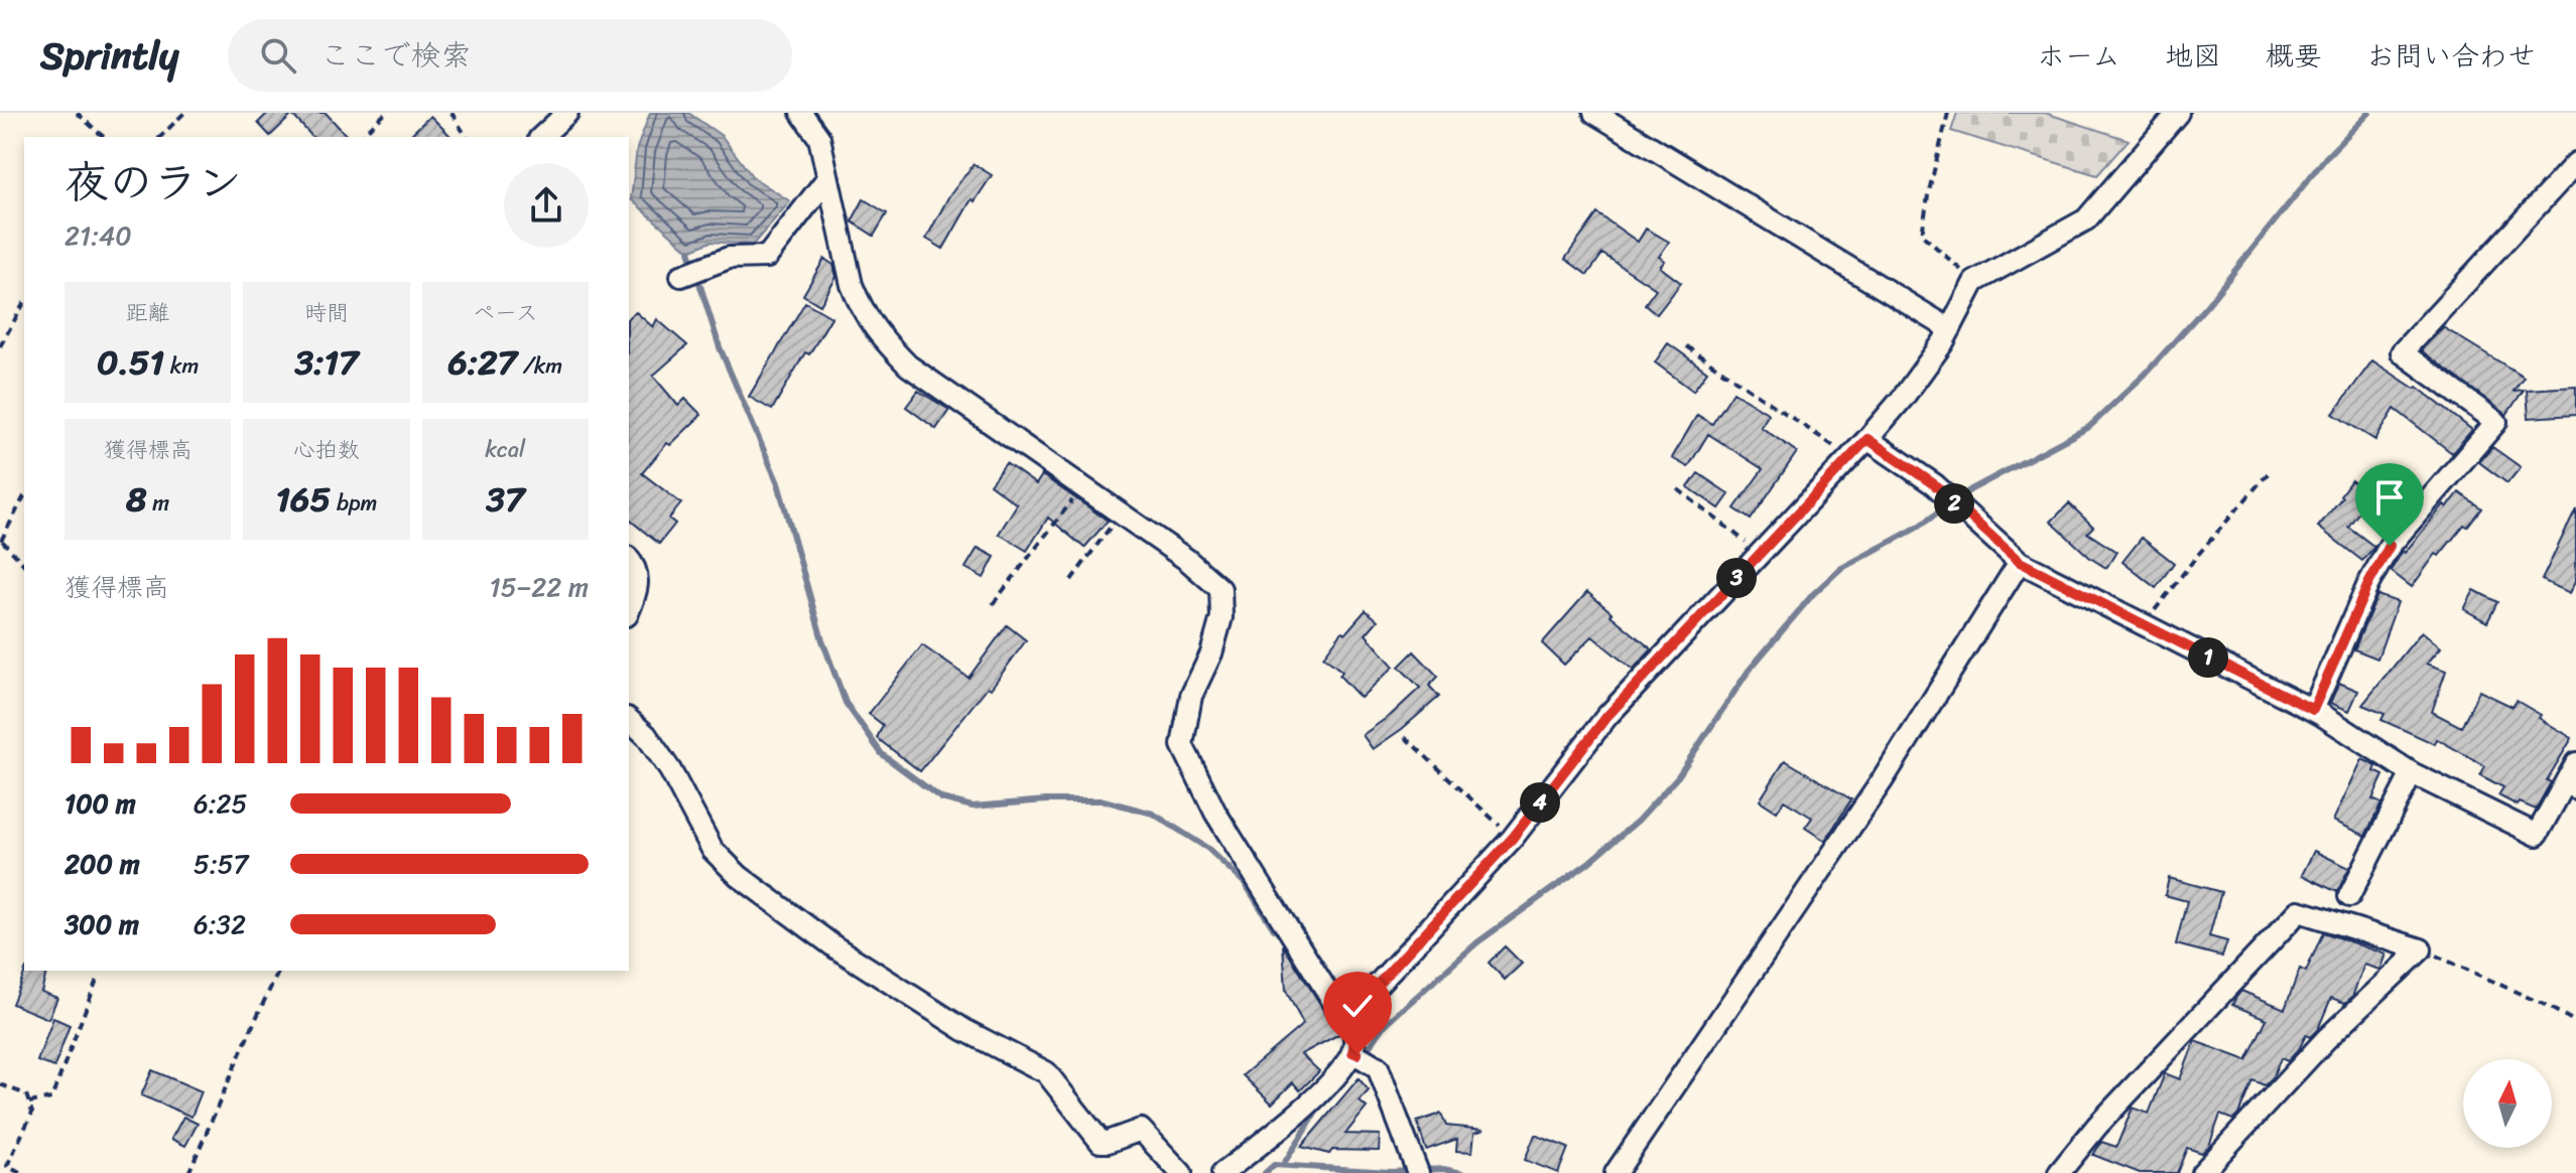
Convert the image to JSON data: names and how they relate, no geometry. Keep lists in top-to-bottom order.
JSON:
{
  "north": "top",
  "page": {
    "header": "Sprintly",
    "search": "ここで検索",
    "nav": [
      "ホーム",
      "地図",
      "概要",
      "お問い合わせ"
    ],
    "heading": ["夜のラン", "21:40"],
    "stats": [
      ["距離", "0.51 km"],
      ["時間", "3:17"],
      ["ペース", "6:27 /km"],
      ["獲得標高", "8 m"],
      ["心拍数", "165 bpm"],
      ["kcal", "37"]
    ],
    "pins": [
      "2",
      "3",
      "1",
      "4"
    ],
    "chart": ["獲得標高", "15–22 m"],
    "list": [
      {
        "name": "100 m",
        "note": "6:25"
      },
      {
        "name": "200 m",
        "note": "5:57"
      },
      {
        "name": "300 m",
        "note": "6:32"
      }
    ]
  }
}
